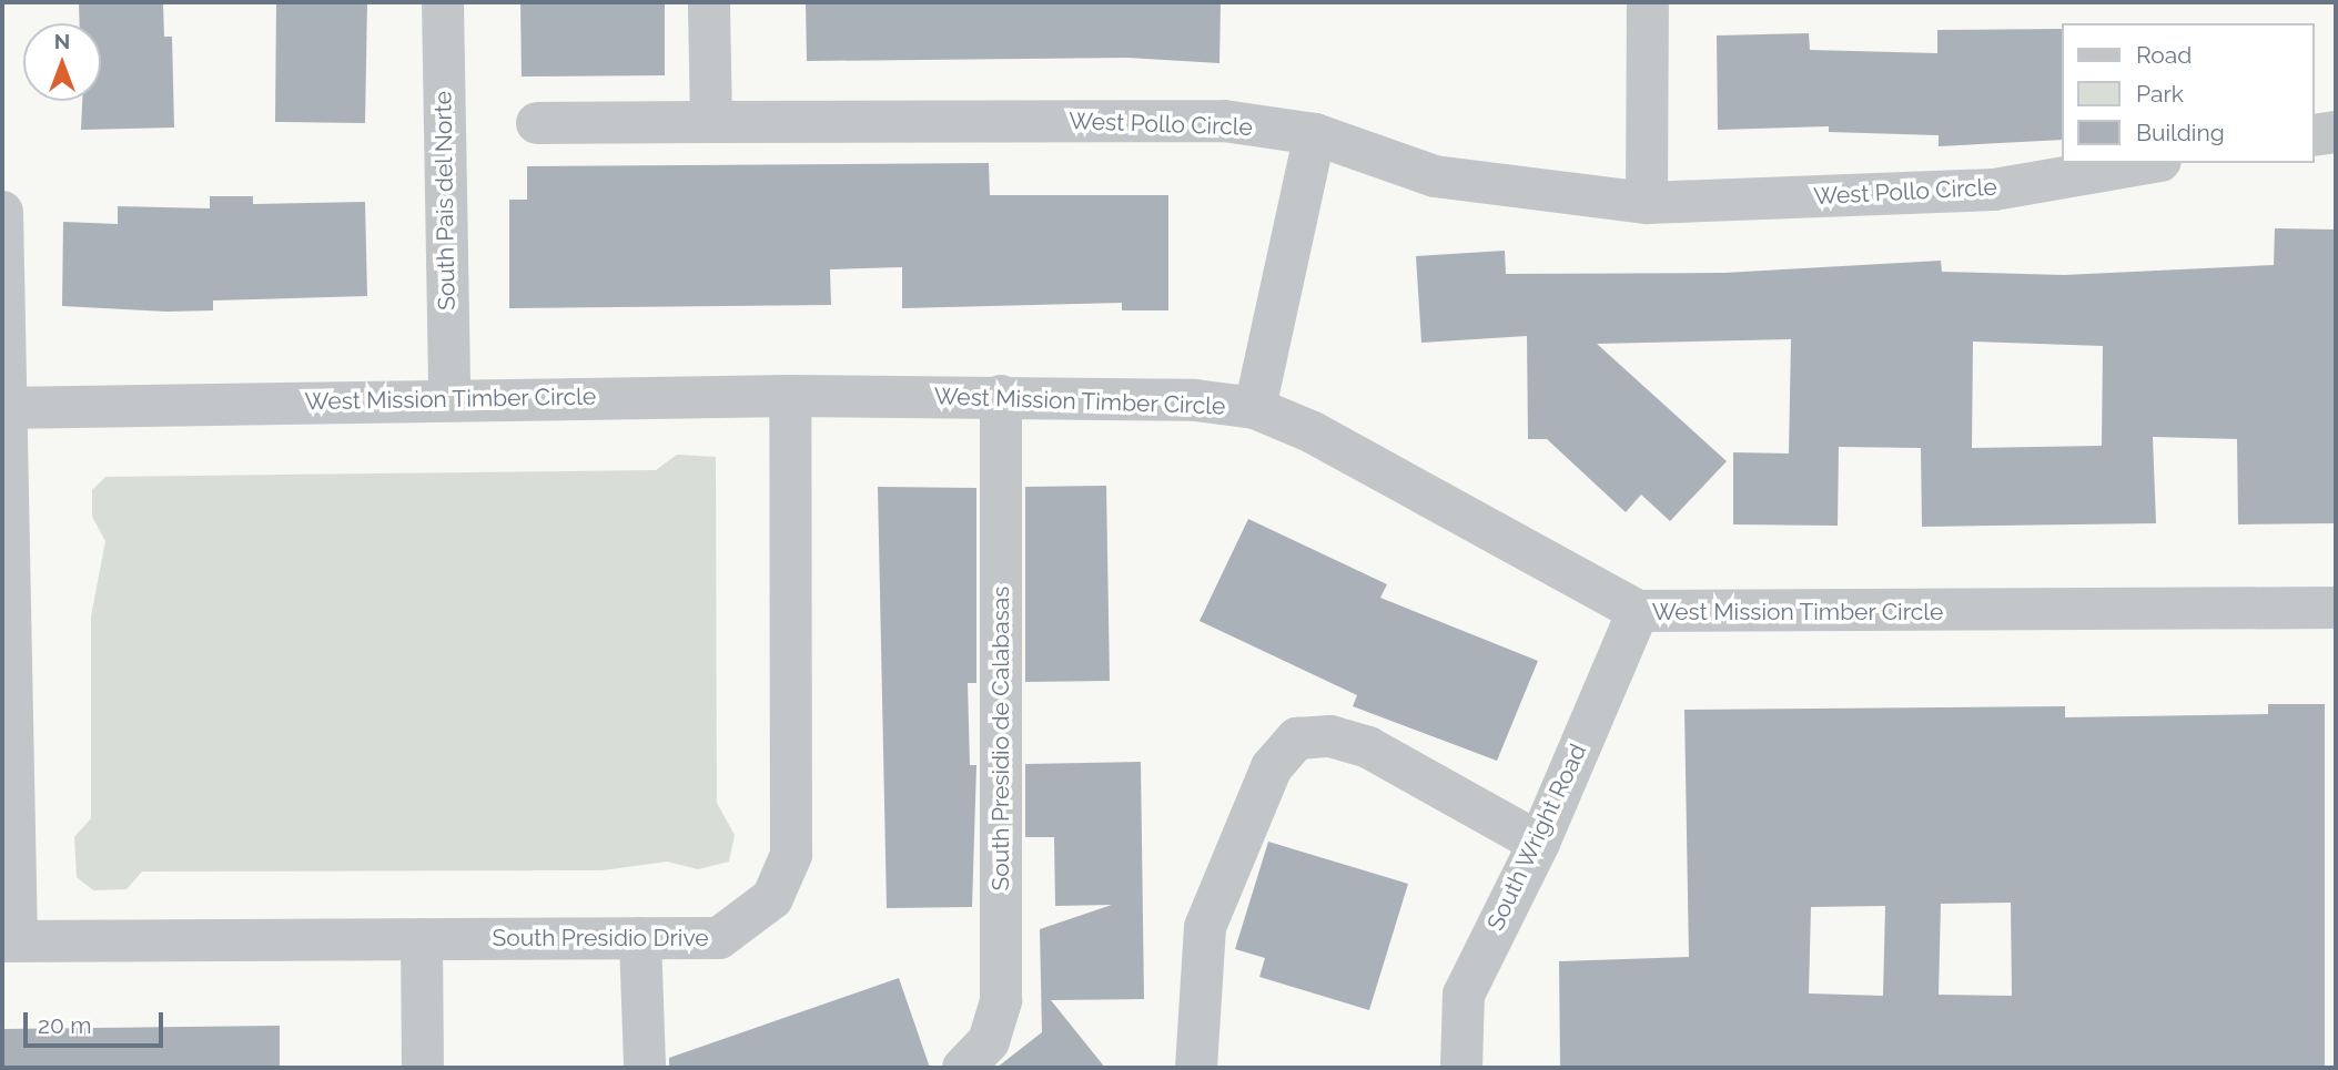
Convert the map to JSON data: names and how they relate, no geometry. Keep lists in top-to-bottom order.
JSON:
{
  "streets": {
    "street": [
      "West Pollo Circle",
      "South Pais del Norte",
      "West Mission Timber Circle",
      "South Presidio de Calabasas",
      "South Wright Road",
      "South Presidio Drive"
    ]
  },
  "crossings": [
    ["South Pais del Norte", "West Mission Timber Circle"],
    ["West Mission Timber Circle", "South Presidio de Calabasas"],
    ["West Mission Timber Circle", "South Wright Road"],
    ["West Mission Timber Circle", "South Presidio Drive"]
  ],
  "legend": ["Road", "Park", "Building"],
  "scale_bar": "20 m",
  "north": "top"
}
